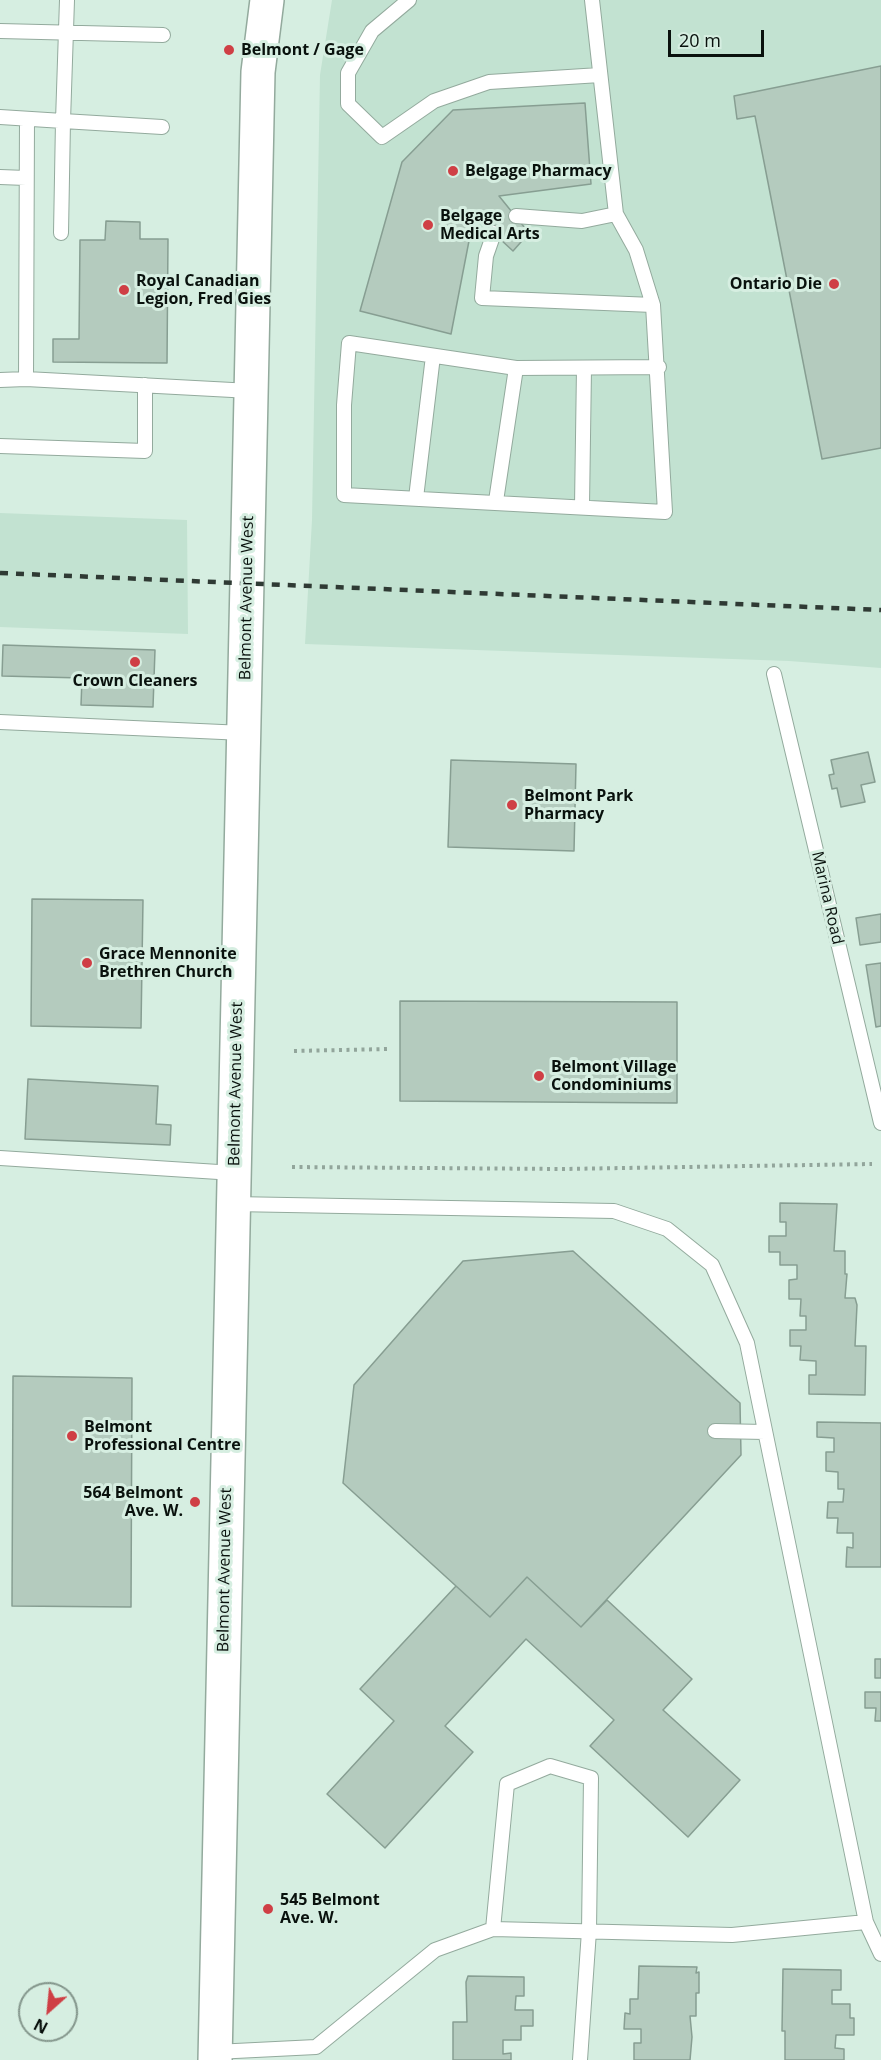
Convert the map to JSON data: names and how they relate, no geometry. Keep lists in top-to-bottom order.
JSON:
{
  "streets": {
    "street": ["Belmont Avenue West"],
    "lane": ["Marina Road"]
  },
  "places": [
    "Belmont / Gage",
    "Belgage Pharmacy",
    "Belgage Medical Arts",
    "Ontario Die",
    "Royal Canadian Legion, Fred Gies",
    "Crown Cleaners",
    "Belmont Park Pharmacy",
    "Grace Mennonite Brethren Church",
    "Belmont Village Condominiums",
    "Belmont Professional Centre",
    "564 Belmont Ave. W.",
    "545 Belmont Ave. W."
  ],
  "scale_bar": "20 m",
  "north": "bottom left"
}
